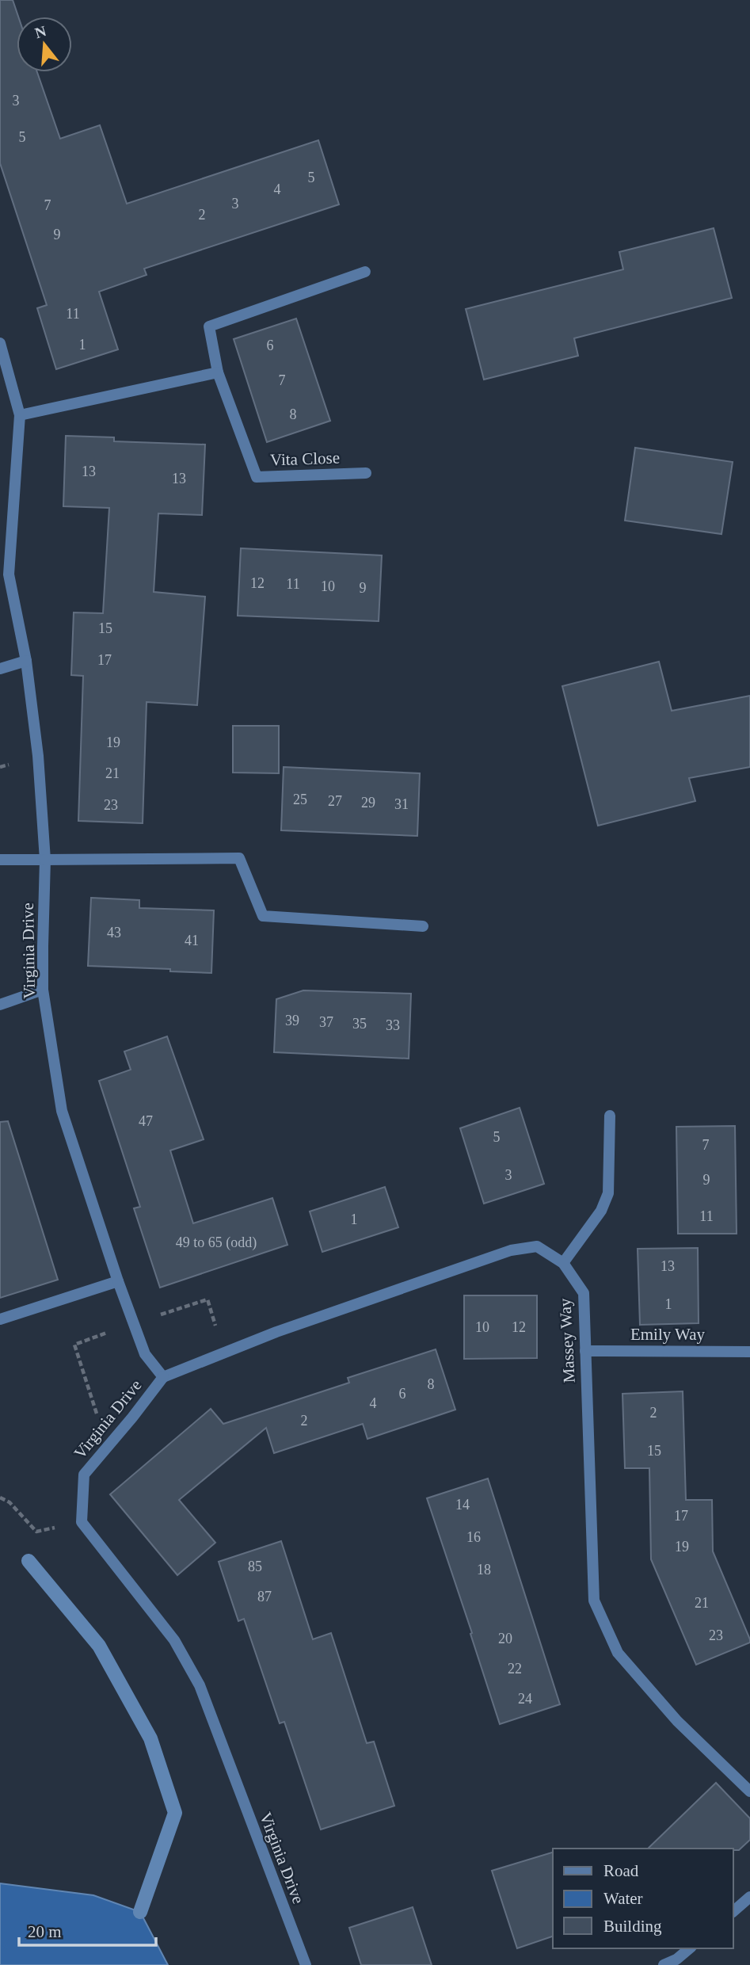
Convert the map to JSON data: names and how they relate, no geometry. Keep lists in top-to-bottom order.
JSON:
{
  "streets": {
    "street": [
      "Vita Close",
      "Virginia Drive",
      "Emily Way",
      "Massey Way"
    ]
  },
  "crossings": [
    ["Virginia Drive", "Massey Way"],
    ["Emily Way", "Massey Way"]
  ],
  "house_numbers": [
    "3",
    "5",
    "5",
    "4",
    "3",
    "7",
    "2",
    "9",
    "11",
    "1",
    "6",
    "7",
    "8",
    "13",
    "13",
    "12",
    "11",
    "10",
    "9",
    "15",
    "17",
    "19",
    "21",
    "25",
    "27",
    "29",
    "31",
    "23",
    "43",
    "41",
    "39",
    "37",
    "35",
    "33",
    "47",
    "5",
    "7",
    "3",
    "9",
    "11",
    "1",
    "49 to 65 (odd)",
    "13",
    "1",
    "10",
    "12",
    "8",
    "6",
    "4",
    "2",
    "2",
    "15",
    "14",
    "17",
    "16",
    "19",
    "85",
    "18",
    "87",
    "21",
    "23",
    "20",
    "22",
    "24"
  ],
  "legend": ["Road", "Water", "Building"],
  "scale_bar": "20 m",
  "north": "top"
}
